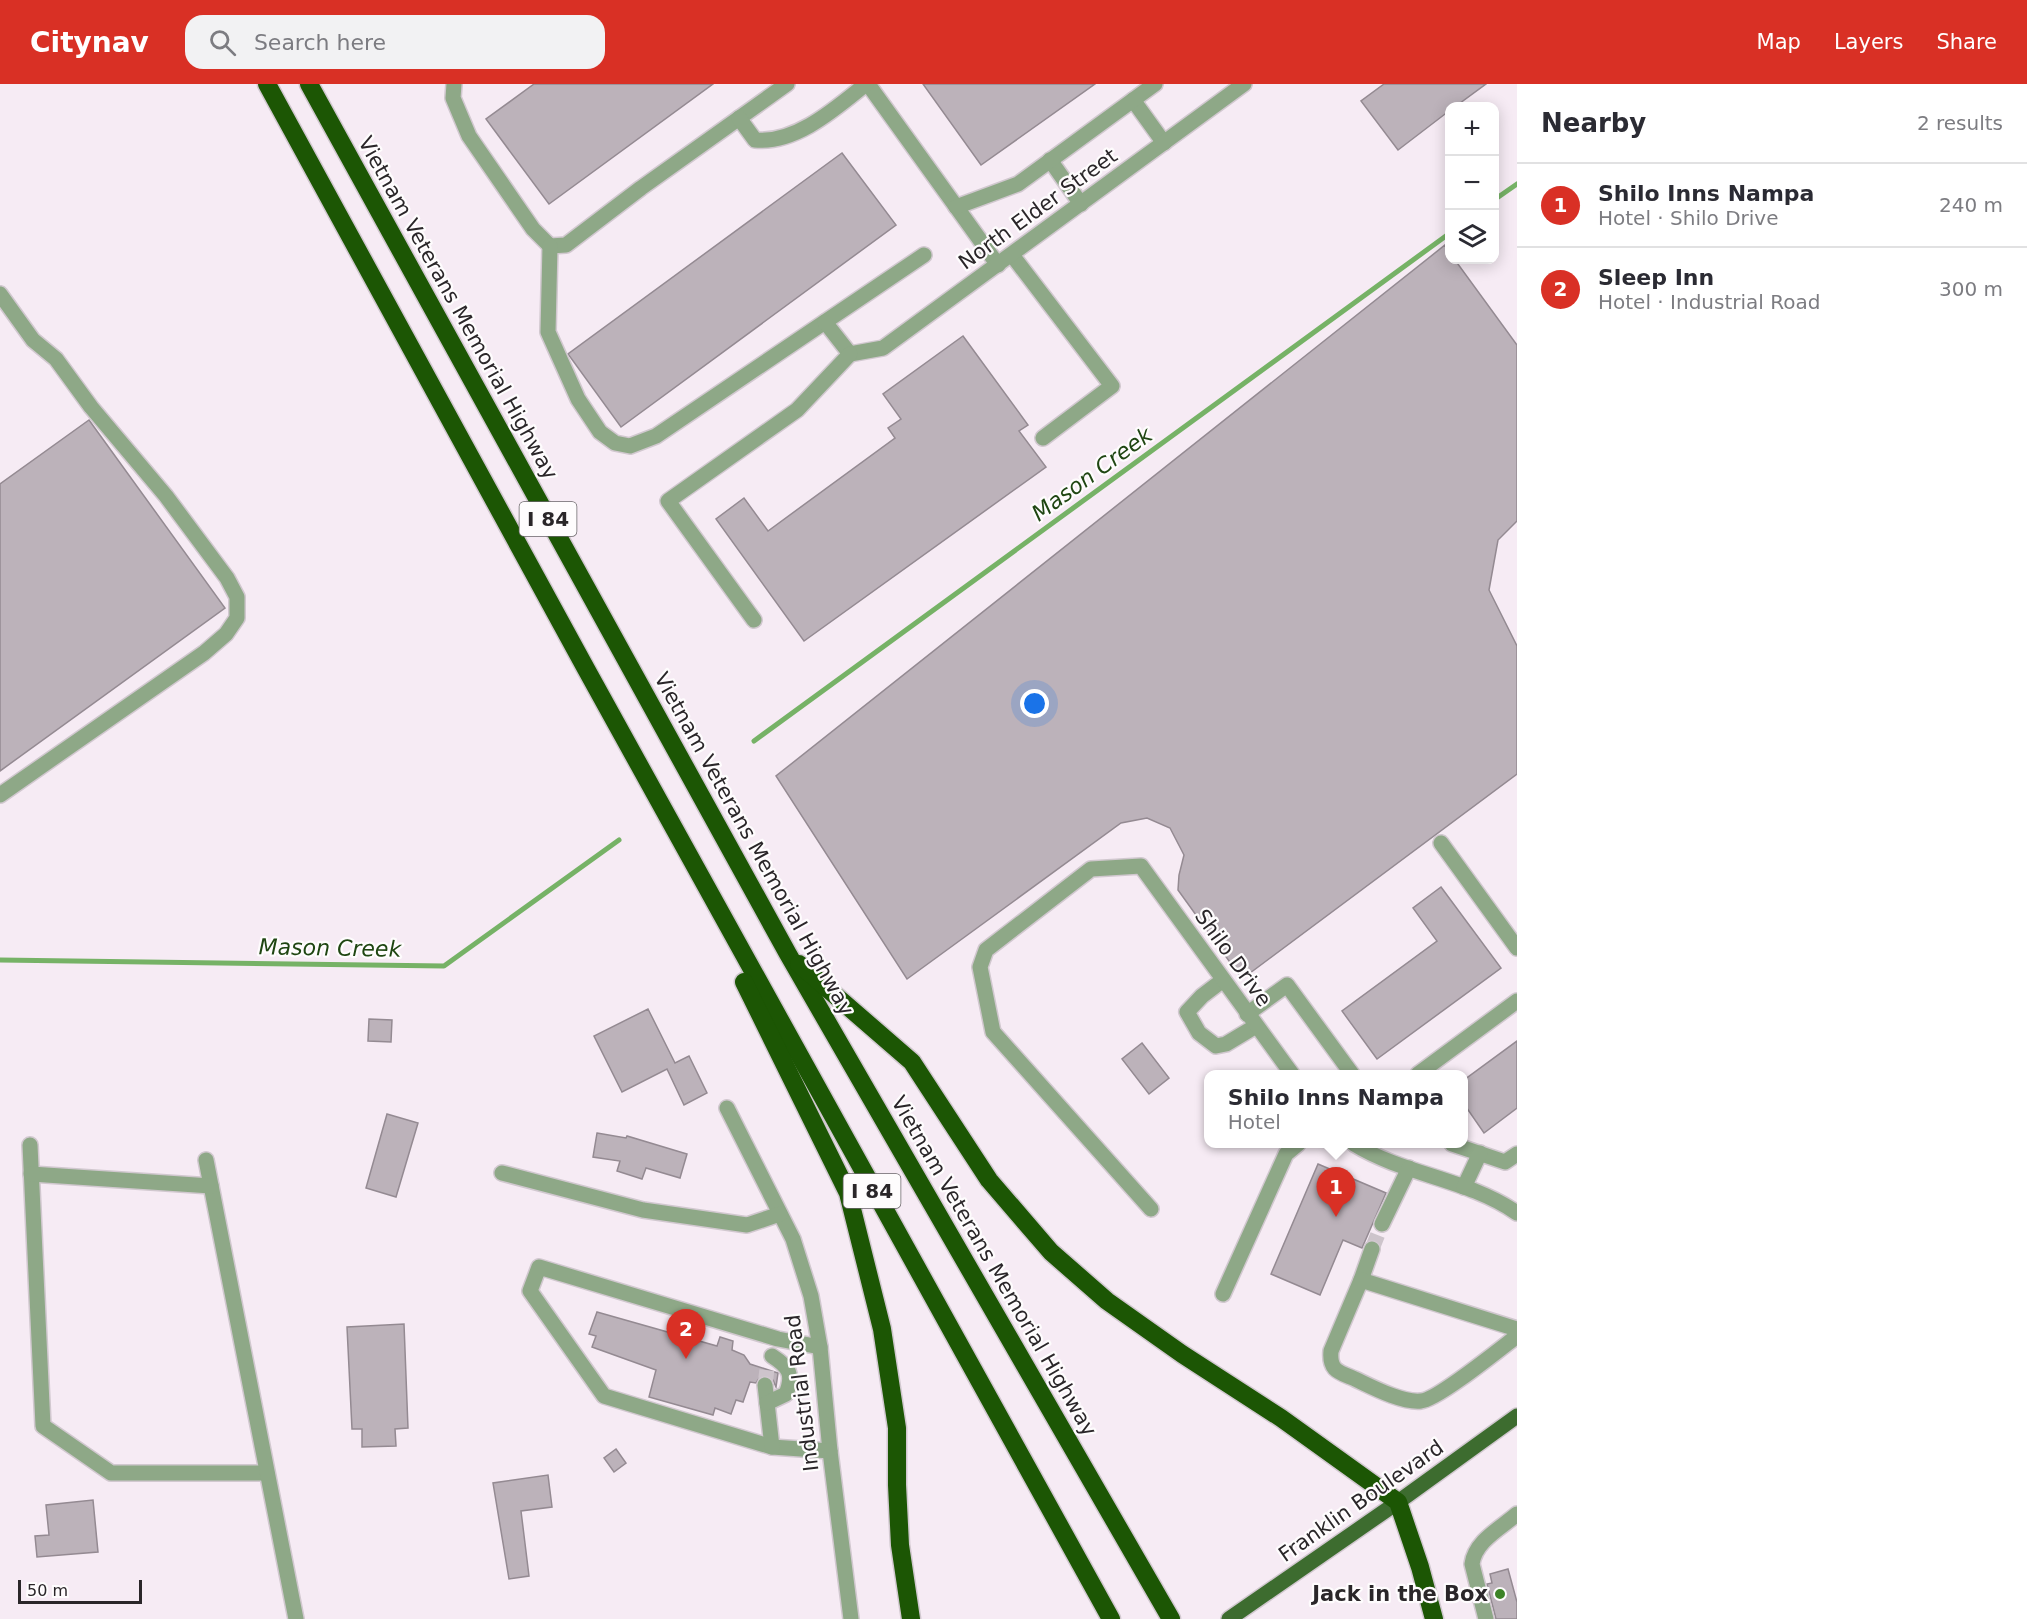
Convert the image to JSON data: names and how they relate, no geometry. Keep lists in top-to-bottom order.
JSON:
{
  "streets": {
    "highway": ["Vietnam Veterans Memorial Highway", "I 84"],
    "main road": ["Franklin Boulevard"],
    "street": ["North Elder Street", "Shilo Drive", "Industrial Road"]
  },
  "water": ["Mason Creek"],
  "places": ["Jack in the Box"],
  "scale_bar": "50 m",
  "page": {
    "header": "Citynav",
    "search": "Search here",
    "nav": ["Map", "Layers", "Share"],
    "heading": ["Nearby", "2 results"],
    "map_buttons": ["+", "−"],
    "list": [
      {
        "mark": "1",
        "name": "Shilo Inns Nampa",
        "note": "Hotel · Shilo Drive",
        "value": "240 m"
      },
      {
        "mark": "2",
        "name": "Sleep Inn",
        "note": "Hotel · Industrial Road",
        "value": "300 m"
      }
    ],
    "popup": ["Shilo Inns Nampa", "Hotel"],
    "pins": ["1", "2"],
    "scale": "50 m"
  }
}
